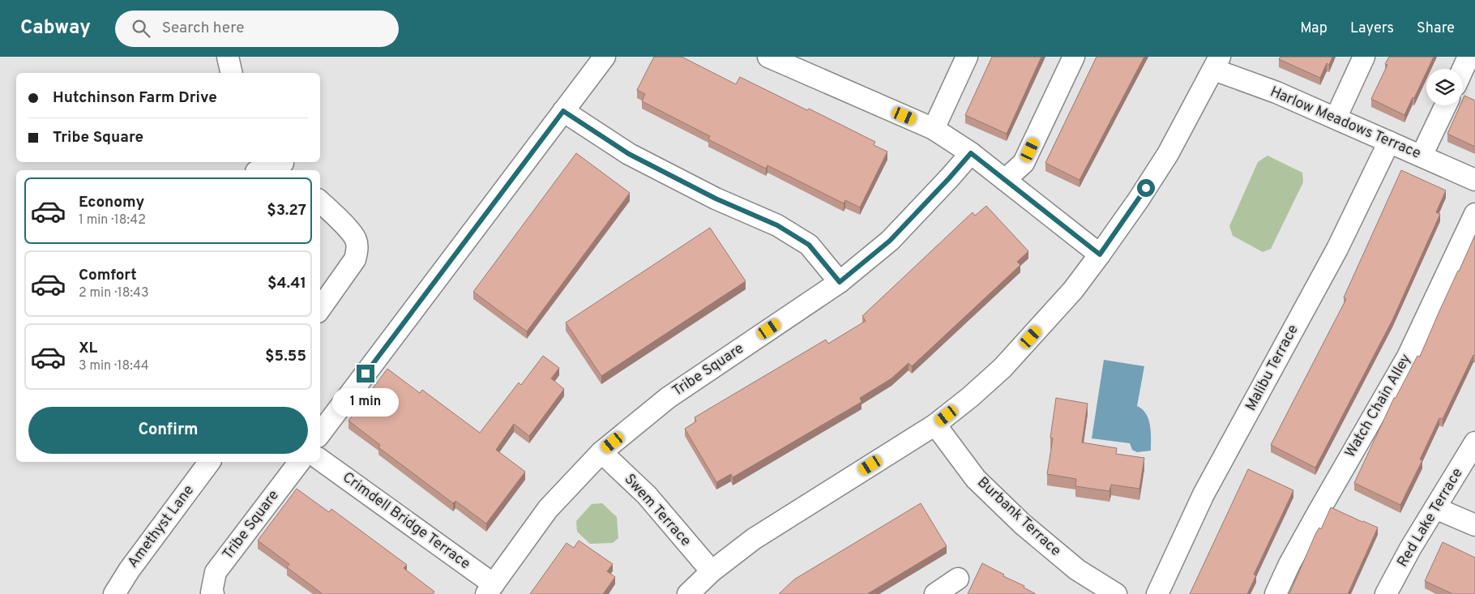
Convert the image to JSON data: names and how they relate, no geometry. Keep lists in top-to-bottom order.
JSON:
{
  "streets": {
    "street": [
      "Harlow Meadows Terrace",
      "Malibu Terrace",
      "Tribe Square",
      "Watch Chain Alley",
      "Swem Terrace",
      "Burbank Terrace",
      "Red Lake Terrace",
      "Crimdell Bridge Terrace",
      "Amethyst Lane"
    ]
  },
  "crossings": [
    ["Harlow Meadows Terrace", "Malibu Terrace"],
    ["Tribe Square", "Swem Terrace"],
    ["Tribe Square", "Crimdell Bridge Terrace"]
  ],
  "page": {
    "header": "Cabway",
    "search": "Search here",
    "nav": ["Map", "Layers", "Share"],
    "banner": ["Hutchinson Farm Drive", "Tribe Square"],
    "list": [
      {
        "name": "Economy",
        "note": "1 min · 18:42",
        "value": "$3.27"
      },
      {
        "name": "Comfort",
        "note": "2 min · 18:43",
        "value": "$4.41"
      },
      {
        "name": "XL",
        "note": "3 min · 18:44",
        "value": "$5.55"
      }
    ],
    "bubble": "1 min",
    "buttons": "Confirm"
  }
}
